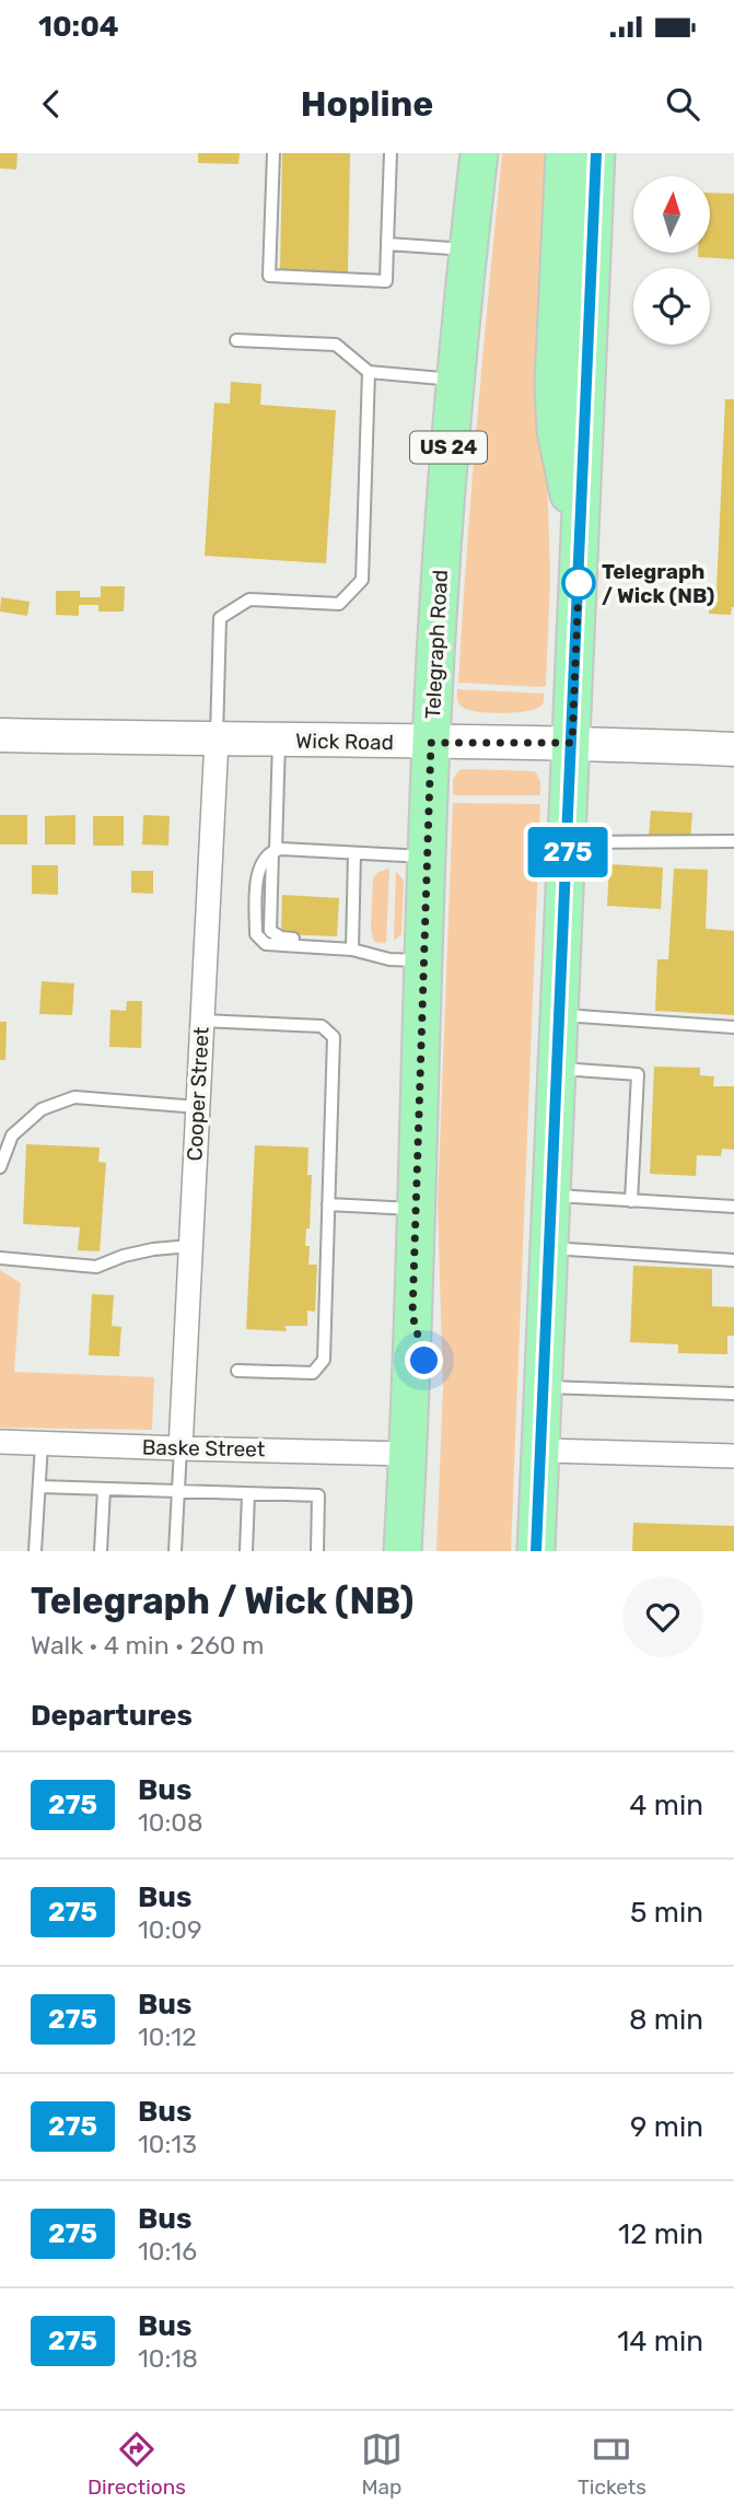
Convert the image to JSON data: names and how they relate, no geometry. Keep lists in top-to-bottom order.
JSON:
{
  "streets": {
    "main road": ["US 24", "Telegraph Road"],
    "street": ["Wick Road", "Cooper Street", "Baske Street"]
  },
  "crossings": [
    ["Telegraph Road", "Wick Road"],
    ["Telegraph Road", "Baske Street"],
    ["Wick Road", "Cooper Street"],
    ["Cooper Street", "Baske Street"]
  ],
  "places": ["Telegraph / Wick (NB)"],
  "lines": ["bus line 275"],
  "north": "top",
  "page": {
    "status": "10:04",
    "header": "Hopline",
    "on_map": "275",
    "heading": [
      ["Telegraph / Wick (NB)", "Walk · 4 min · 260 m"],
      "Departures"
    ],
    "list": [
      {
        "mark": "275",
        "name": "Bus",
        "note": "10:08",
        "value": "4 min"
      },
      {
        "mark": "275",
        "name": "Bus",
        "note": "10:09",
        "value": "5 min"
      },
      {
        "mark": "275",
        "name": "Bus",
        "note": "10:12",
        "value": "8 min"
      },
      {
        "mark": "275",
        "name": "Bus",
        "note": "10:13",
        "value": "9 min"
      },
      {
        "mark": "275",
        "name": "Bus",
        "note": "10:16",
        "value": "12 min"
      },
      {
        "mark": "275",
        "name": "Bus",
        "note": "10:18",
        "value": "14 min"
      }
    ],
    "tabs": ["Directions", "Map", "Tickets"]
  }
}
